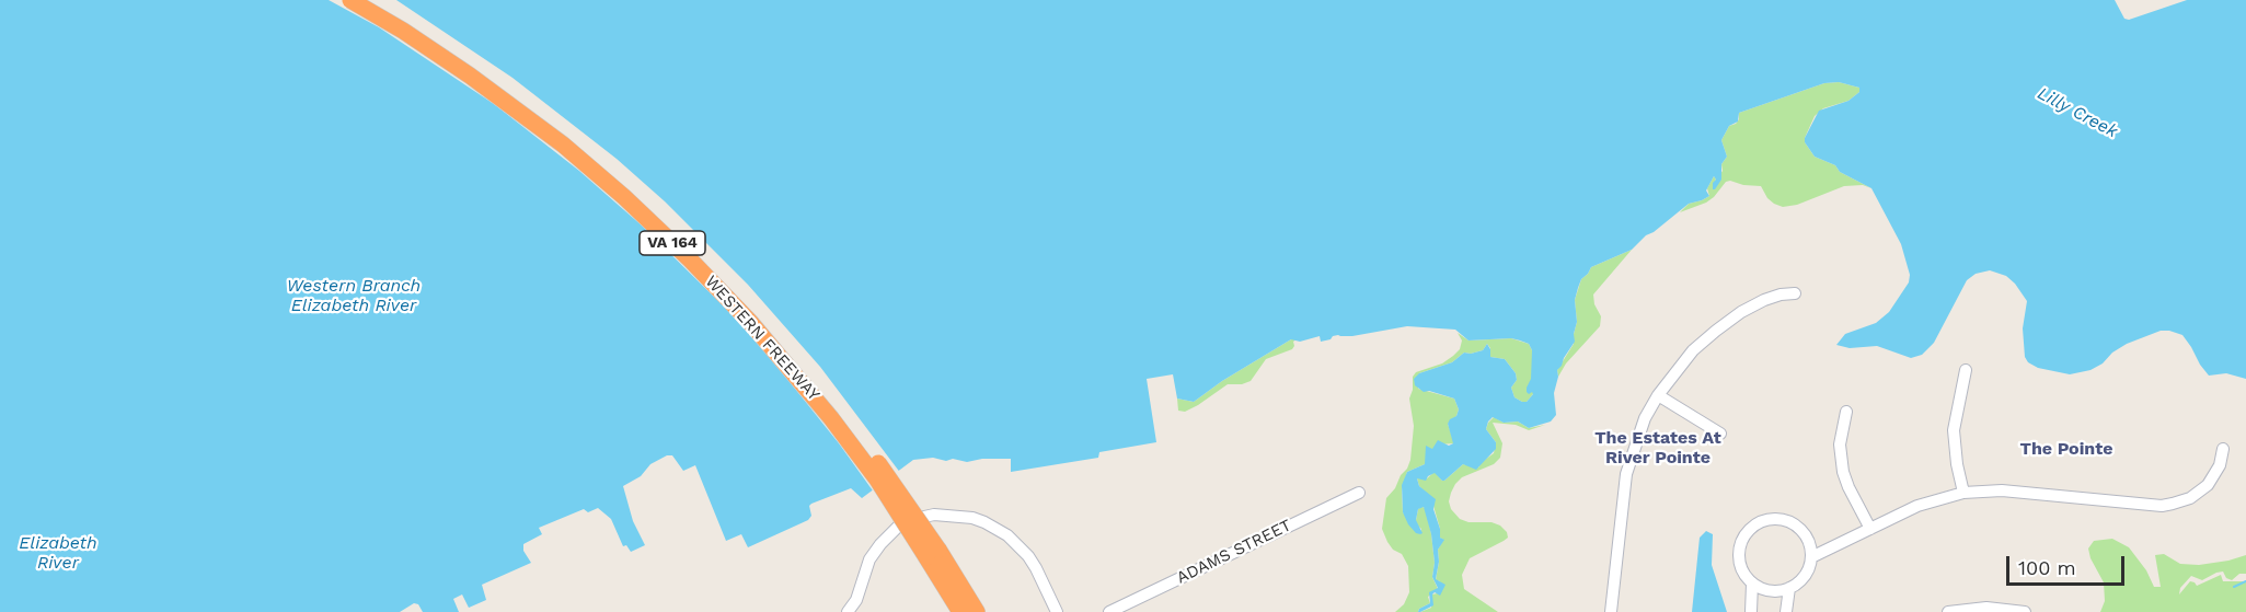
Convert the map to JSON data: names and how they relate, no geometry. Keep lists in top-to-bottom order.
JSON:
{
  "streets": {
    "highway": ["VA 164", "WESTERN FREEWAY"],
    "street": ["ADAMS STREET"]
  },
  "districts": ["The Estates At River Pointe", "The Pointe"],
  "water": ["Lilly Creek", "Western Branch Elizabeth River", "Elizabeth River"],
  "scale_bar": "100 m"
}
